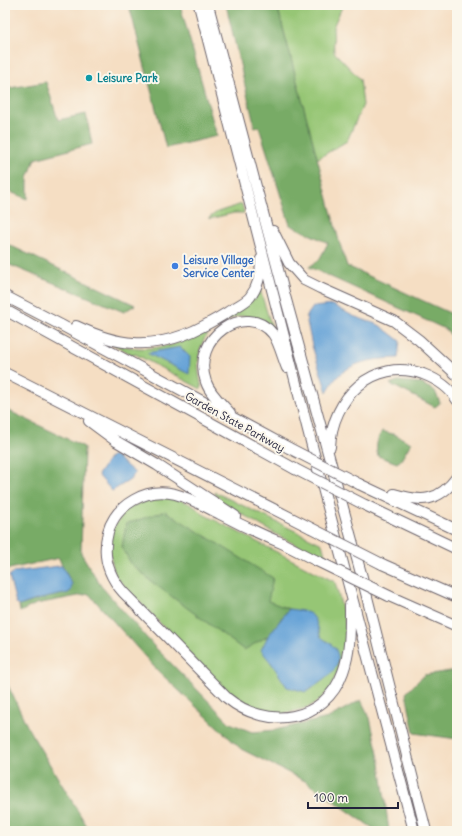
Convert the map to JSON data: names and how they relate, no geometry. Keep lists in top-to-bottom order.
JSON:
{
  "streets": {
    "highway": ["Garden State Parkway"]
  },
  "places": ["Leisure Park", "Leisure Village Service Center"],
  "scale_bar": "100 m"
}
